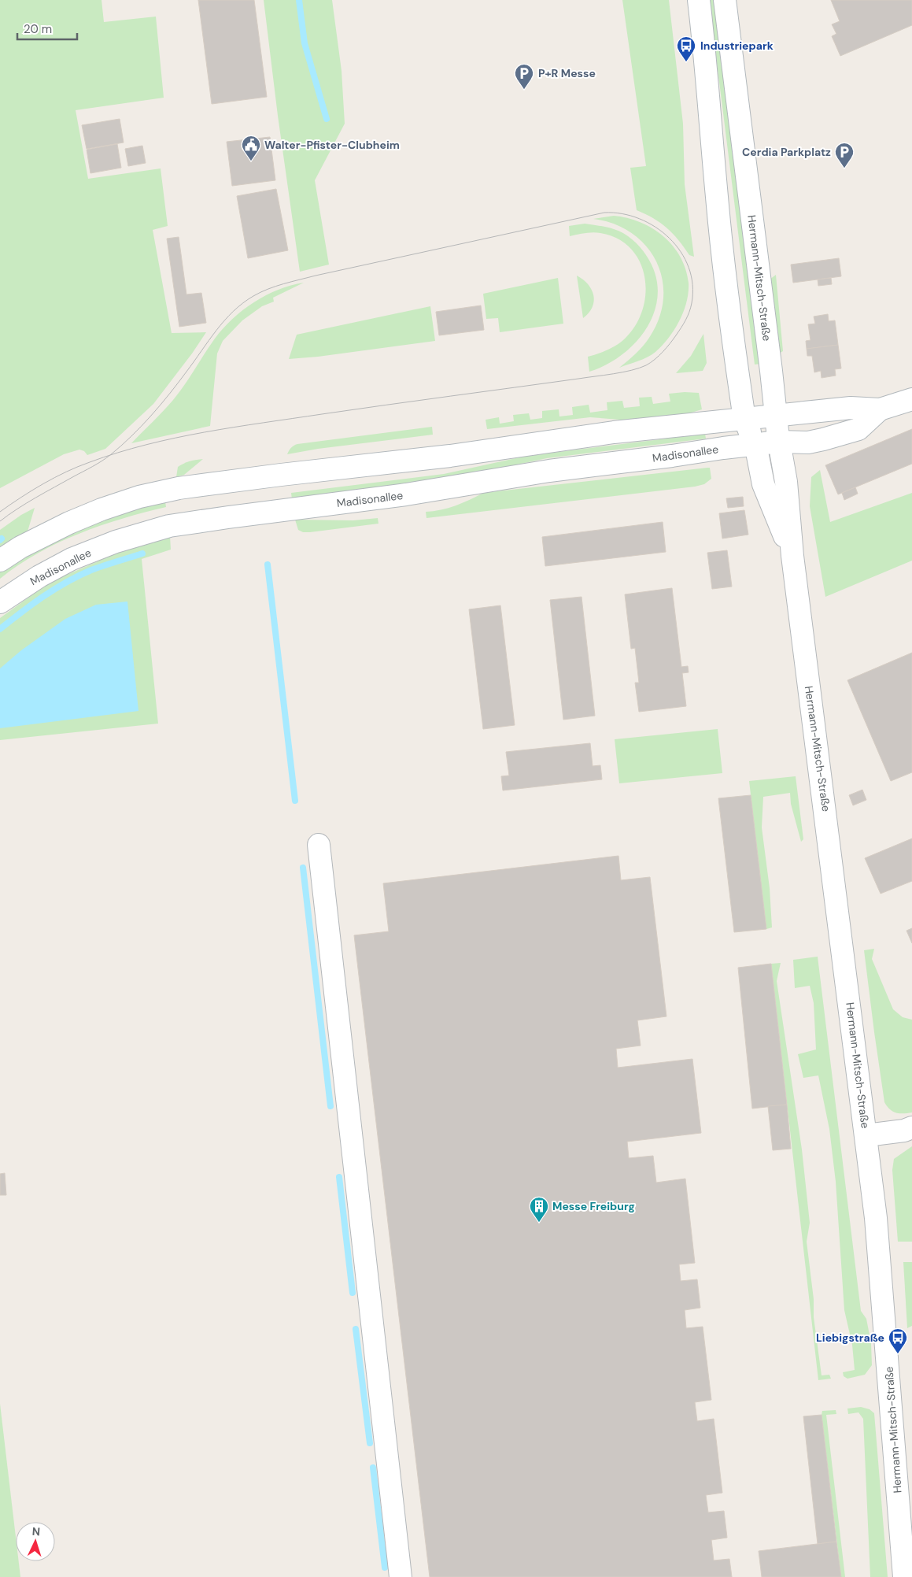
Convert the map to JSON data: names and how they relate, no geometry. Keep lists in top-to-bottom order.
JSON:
{
  "streets": {
    "main road": ["Hermann-Mitsch-Straße", "Madisonallee"]
  },
  "crossings": [
    ["Hermann-Mitsch-Straße", "Madisonallee"]
  ],
  "places": {
    "bus stop": ["Industriepark", "Liebigstraße"],
    "parking": ["P+R Messe", "Cerdia Parkplatz"],
    "public building": ["Walter-Pfister-Clubheim"],
    "building": ["Messe Freiburg"]
  },
  "scale_bar": "20 m",
  "north": "top"
}
